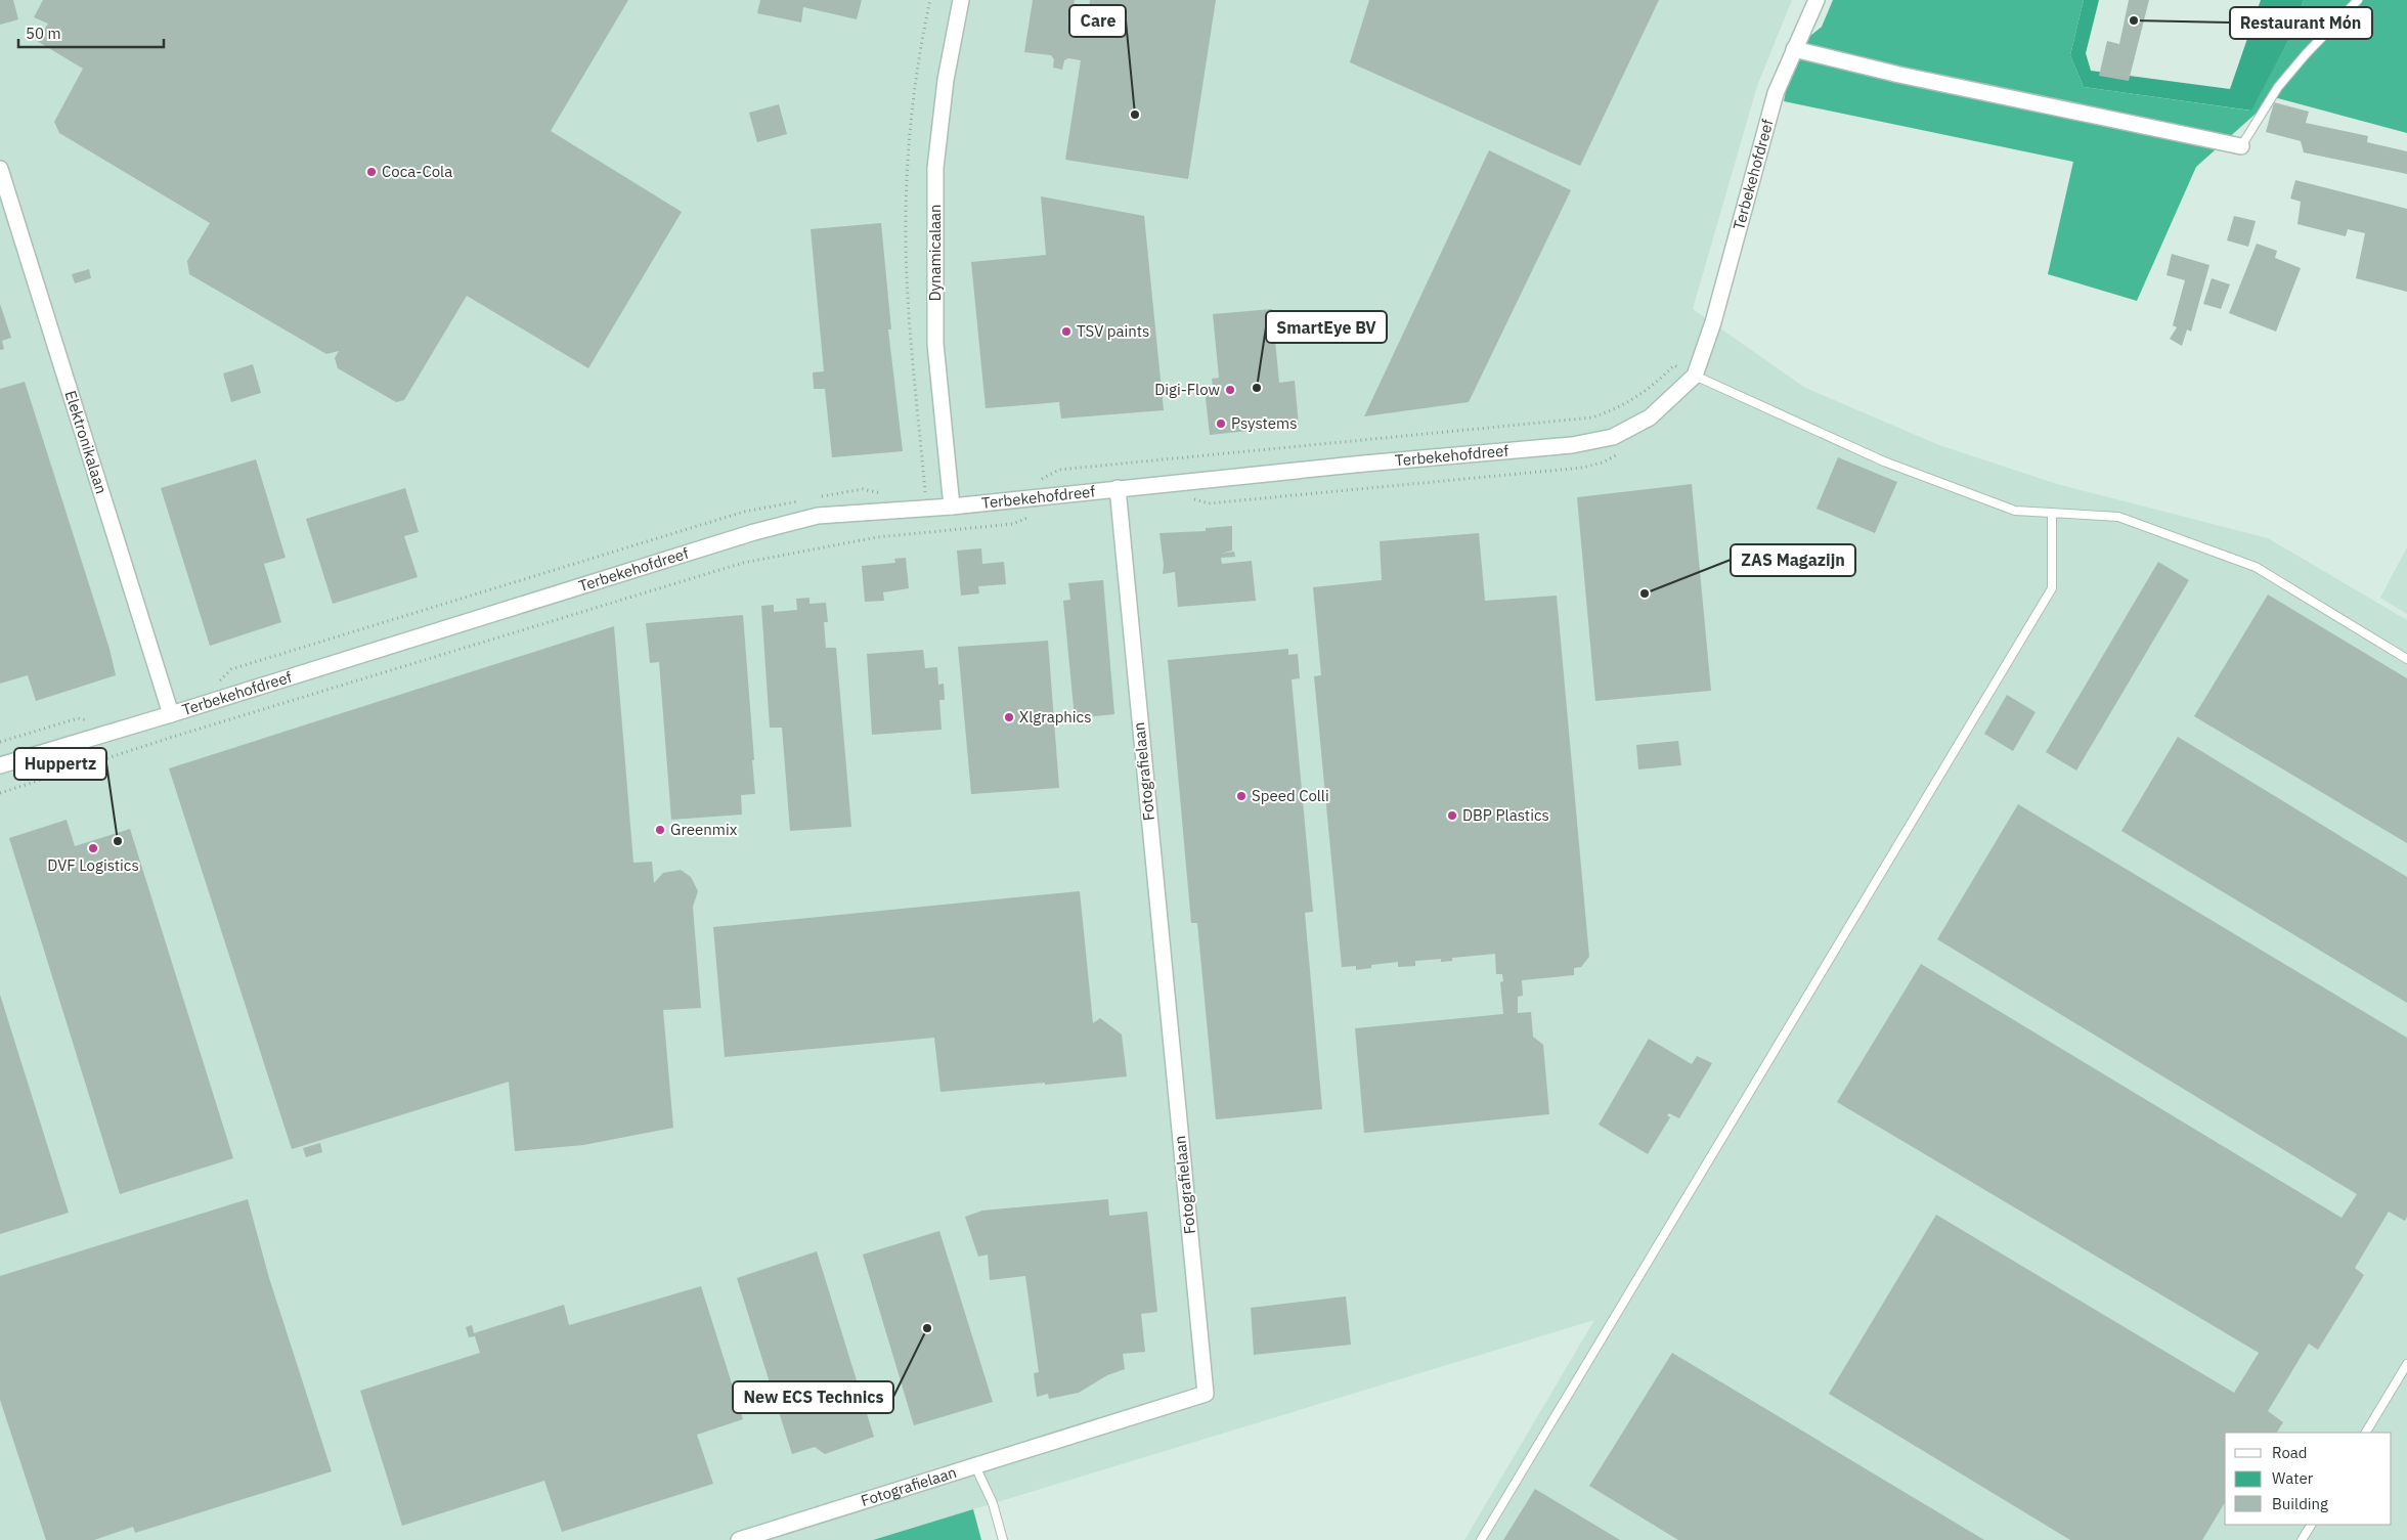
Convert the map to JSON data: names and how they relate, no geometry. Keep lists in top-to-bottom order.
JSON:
{
  "streets": {
    "street": [
      "Terbekehofdreef",
      "Dynamicalaan",
      "Elektronikalaan",
      "Fotografielaan"
    ]
  },
  "crossings": [
    ["Terbekehofdreef", "Dynamicalaan"],
    ["Terbekehofdreef", "Elektronikalaan"],
    ["Terbekehofdreef", "Fotografielaan"]
  ],
  "places": [
    "Restaurant Món",
    "Care",
    "Coca-Cola",
    "TSV paints",
    "SmartEye BV",
    "Digi-Flow",
    "Psystems",
    "ZAS Magazijn",
    "Xlgraphics",
    "Speed Colli",
    "DBP Plastics",
    "Greenmix",
    "Huppertz",
    "DVF Logistics",
    "New ECS Technics"
  ],
  "legend": ["Road", "Water", "Building"],
  "scale_bar": "50 m"
}
